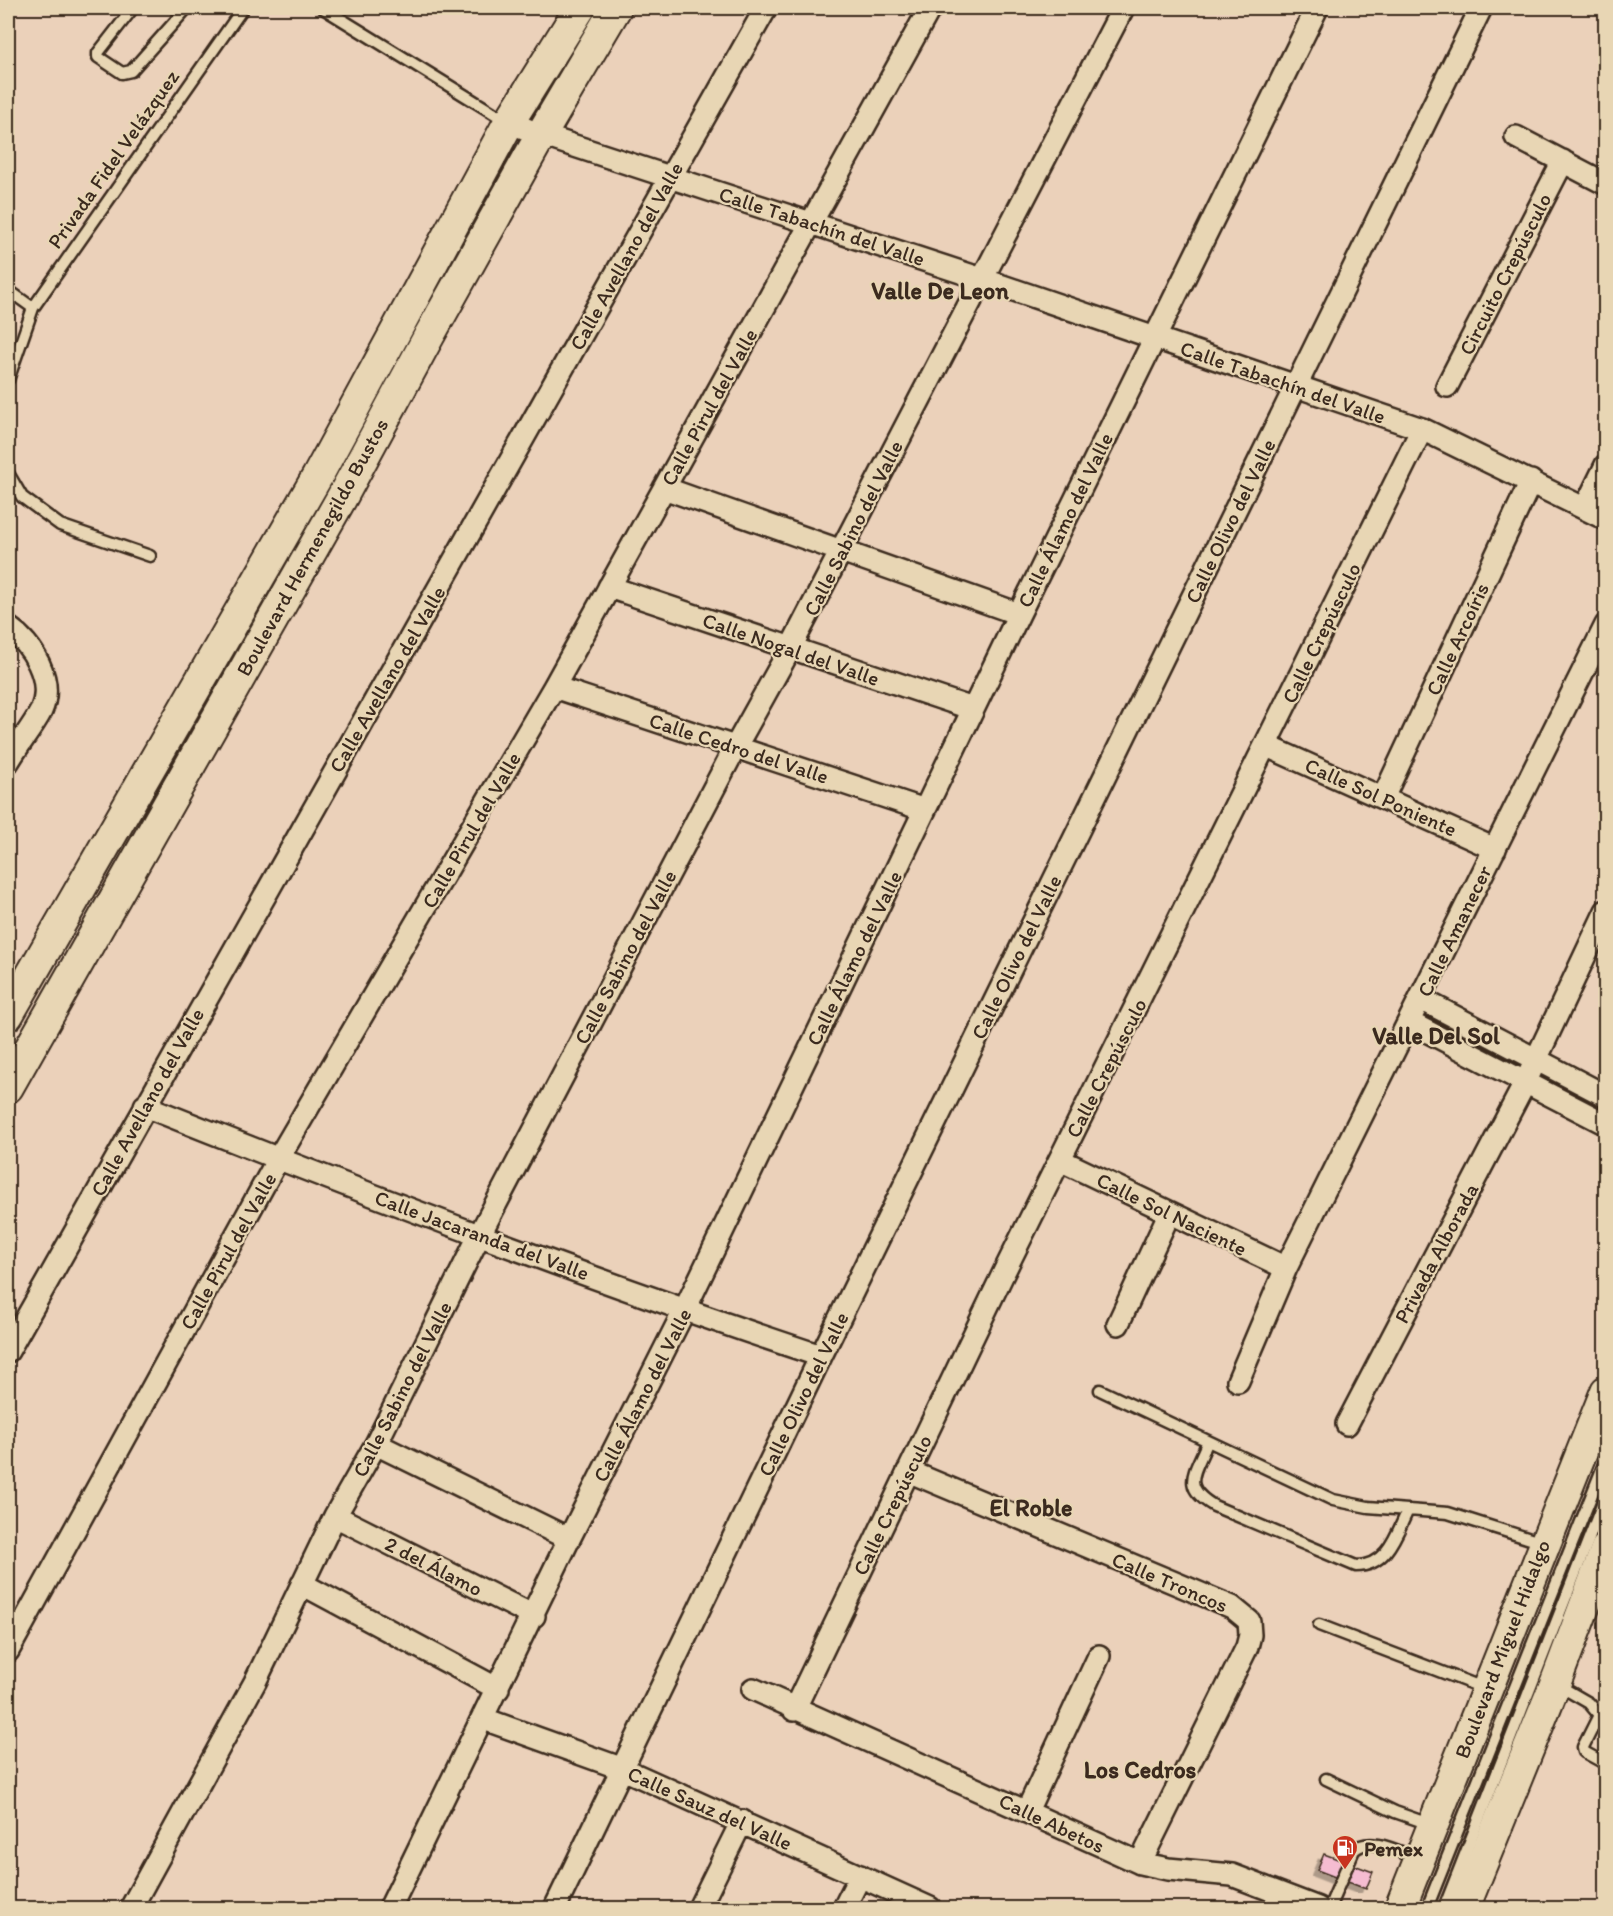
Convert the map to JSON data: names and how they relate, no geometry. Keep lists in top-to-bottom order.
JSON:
{
  "streets": {
    "street": [
      "Calle Tabachín del Valle",
      "Calle Avellano del Valle",
      "Circuito Crepúsculo",
      "Calle Pirul del Valle",
      "Calle Álamo del Valle",
      "Calle Olivo del Valle",
      "Calle Sabino del Valle",
      "Boulevard Hermenegildo Bustos",
      "Calle Crepúsculo",
      "Calle Arcoíris",
      "Calle Nogal del Valle",
      "Calle Cedro del Valle",
      "Calle Sol Poniente",
      "Calle Amanecer",
      "Calle Sol Naciente",
      "Calle Jacaranda del Valle",
      "Privada Alborada",
      "2 del Álamo",
      "Calle Troncos",
      "Boulevard Miguel Hidalgo",
      "Calle Sauz del Valle",
      "Calle Abetos"
    ],
    "lane": ["Privada Fidel Velázquez"]
  },
  "crossings": [
    ["Calle Tabachín del Valle", "Calle Avellano del Valle"],
    ["Calle Tabachín del Valle", "Calle Pirul del Valle"],
    ["Calle Tabachín del Valle", "Calle Álamo del Valle"],
    ["Calle Tabachín del Valle", "Calle Olivo del Valle"],
    ["Calle Tabachín del Valle", "Calle Sabino del Valle"],
    ["Calle Tabachín del Valle", "Boulevard Hermenegildo Bustos"],
    ["Calle Tabachín del Valle", "Calle Crepúsculo"],
    ["Calle Tabachín del Valle", "Calle Arcoíris"],
    ["Calle Avellano del Valle", "Calle Jacaranda del Valle"],
    ["Calle Pirul del Valle", "Calle Nogal del Valle"],
    ["Calle Pirul del Valle", "Calle Cedro del Valle"],
    ["Calle Pirul del Valle", "Calle Jacaranda del Valle"],
    ["Calle Álamo del Valle", "Calle Nogal del Valle"],
    ["Calle Álamo del Valle", "Calle Cedro del Valle"],
    ["Calle Álamo del Valle", "Calle Jacaranda del Valle"],
    ["Calle Álamo del Valle", "2 del Álamo"],
    ["Calle Álamo del Valle", "Calle Sauz del Valle"],
    ["Calle Olivo del Valle", "Calle Jacaranda del Valle"],
    ["Calle Olivo del Valle", "Calle Sauz del Valle"],
    ["Calle Sabino del Valle", "Calle Nogal del Valle"],
    ["Calle Sabino del Valle", "Calle Cedro del Valle"],
    ["Calle Sabino del Valle", "Calle Jacaranda del Valle"],
    ["Calle Sabino del Valle", "2 del Álamo"],
    ["Calle Crepúsculo", "Calle Sol Poniente"],
    ["Calle Crepúsculo", "Calle Sol Naciente"],
    ["Calle Crepúsculo", "Calle Troncos"],
    ["Calle Crepúsculo", "Calle Abetos"],
    ["Calle Arcoíris", "Calle Sol Poniente"],
    ["Calle Sol Poniente", "Calle Amanecer"],
    ["Calle Amanecer", "Calle Sol Naciente"],
    ["Calle Troncos", "Calle Abetos"]
  ],
  "districts": [
    "Valle De Leon",
    "Valle Del Sol",
    "El Roble",
    "Los Cedros"
  ],
  "places": {
    "fuel station": ["Pemex"]
  }
}
